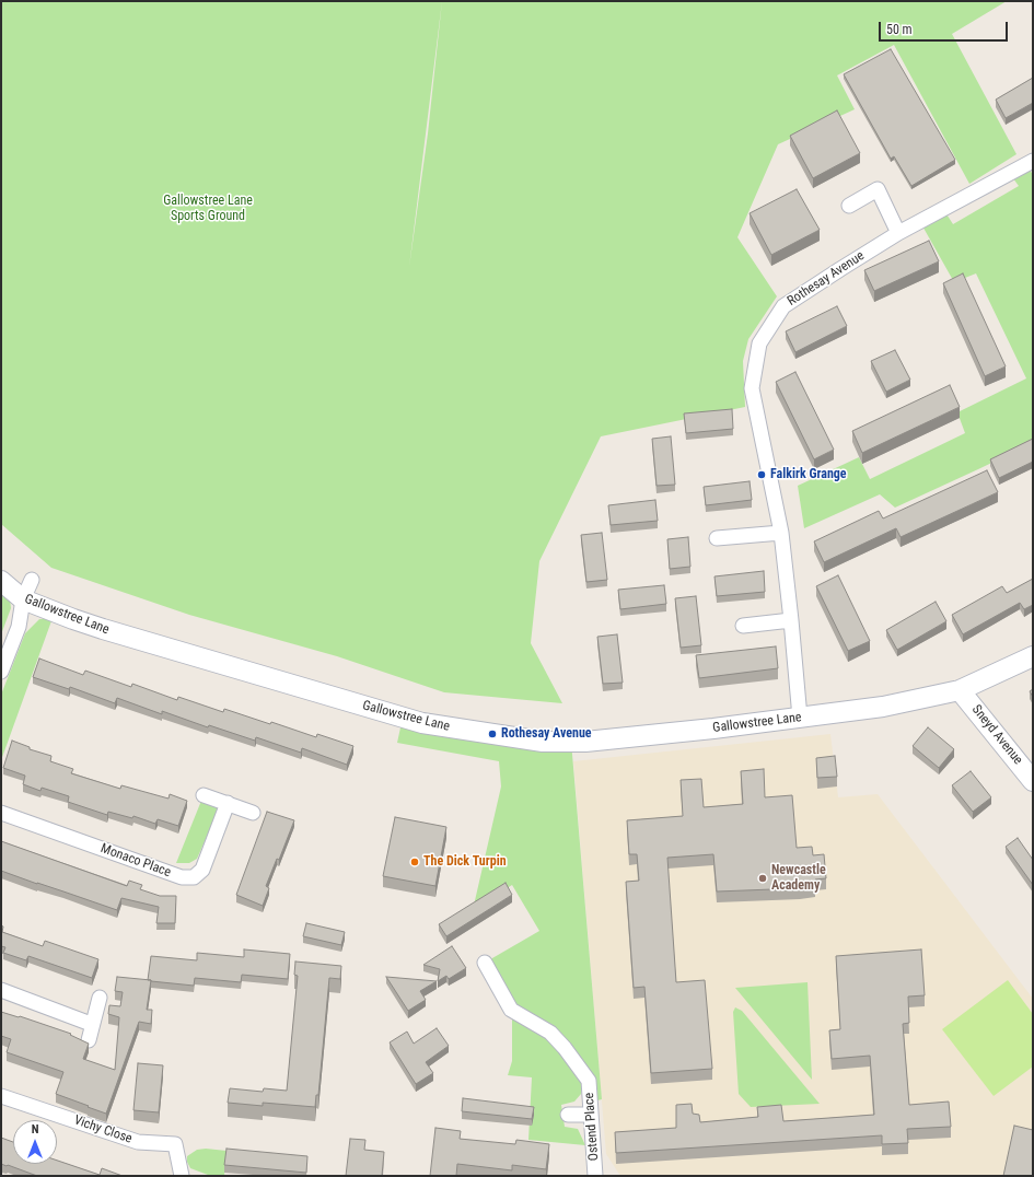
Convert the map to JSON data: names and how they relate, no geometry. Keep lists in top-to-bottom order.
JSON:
{
  "streets": {
    "street": [
      "Rothesay Avenue",
      "Gallowstree Lane",
      "Sneyd Avenue",
      "Monaco Place",
      "Ostend Place",
      "Vichy Close"
    ]
  },
  "crossings": [
    ["Rothesay Avenue", "Gallowstree Lane"],
    ["Gallowstree Lane", "Sneyd Avenue"]
  ],
  "parks": ["Gallowstree Lane Sports Ground"],
  "places": [
    "Falkirk Grange",
    "Rothesay Avenue",
    "The Dick Turpin",
    "Newcastle Academy"
  ],
  "scale_bar": "50 m",
  "north": "top"
}
